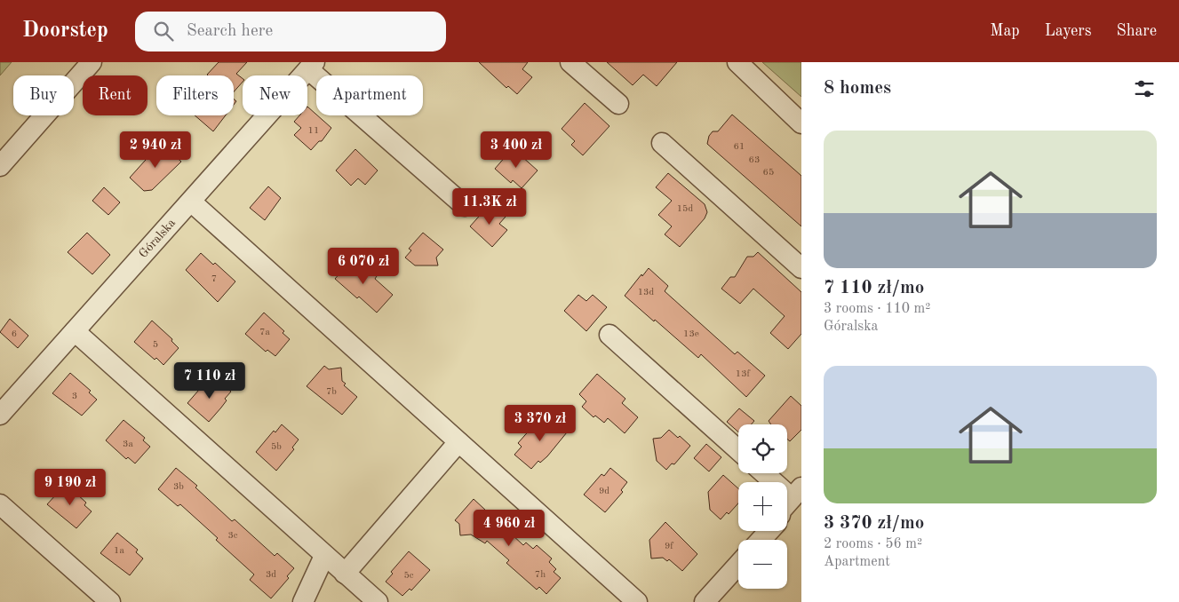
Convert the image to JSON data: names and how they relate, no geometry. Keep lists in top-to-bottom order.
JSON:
{
  "streets": {
    "street": ["Góralska"]
  },
  "house_numbers": [
    "11",
    "61",
    "63",
    "65",
    "15d",
    "7",
    "13d",
    "7a",
    "6",
    "13e",
    "5",
    "13f",
    "7b",
    "3",
    "3a",
    "5b",
    "3b",
    "9d",
    "3c",
    "9f",
    "1a",
    "3d",
    "7h",
    "5c"
  ],
  "page": {
    "header": "Doorstep",
    "search": "Search here",
    "nav": ["Map", "Layers", "Share"],
    "heading": "8 homes",
    "chip": [
      "Buy",
      "Rent",
      "Filters",
      "New",
      "Apartment"
    ],
    "list": [
      {
        "name": "7 110 zł/mo",
        "note": "3 rooms · 110 m² · Góralska"
      },
      {
        "name": "3 370 zł/mo",
        "note": "2 rooms · 56 m² · Apartment"
      }
    ],
    "price": [
      "2 940 zł",
      "3 400 zł",
      "11.3K zł",
      "6 070 zł",
      "7 110 zł",
      "3 370 zł",
      "9 190 zł",
      "4 960 zł"
    ],
    "map_buttons": ["+", "−"]
  }
}
